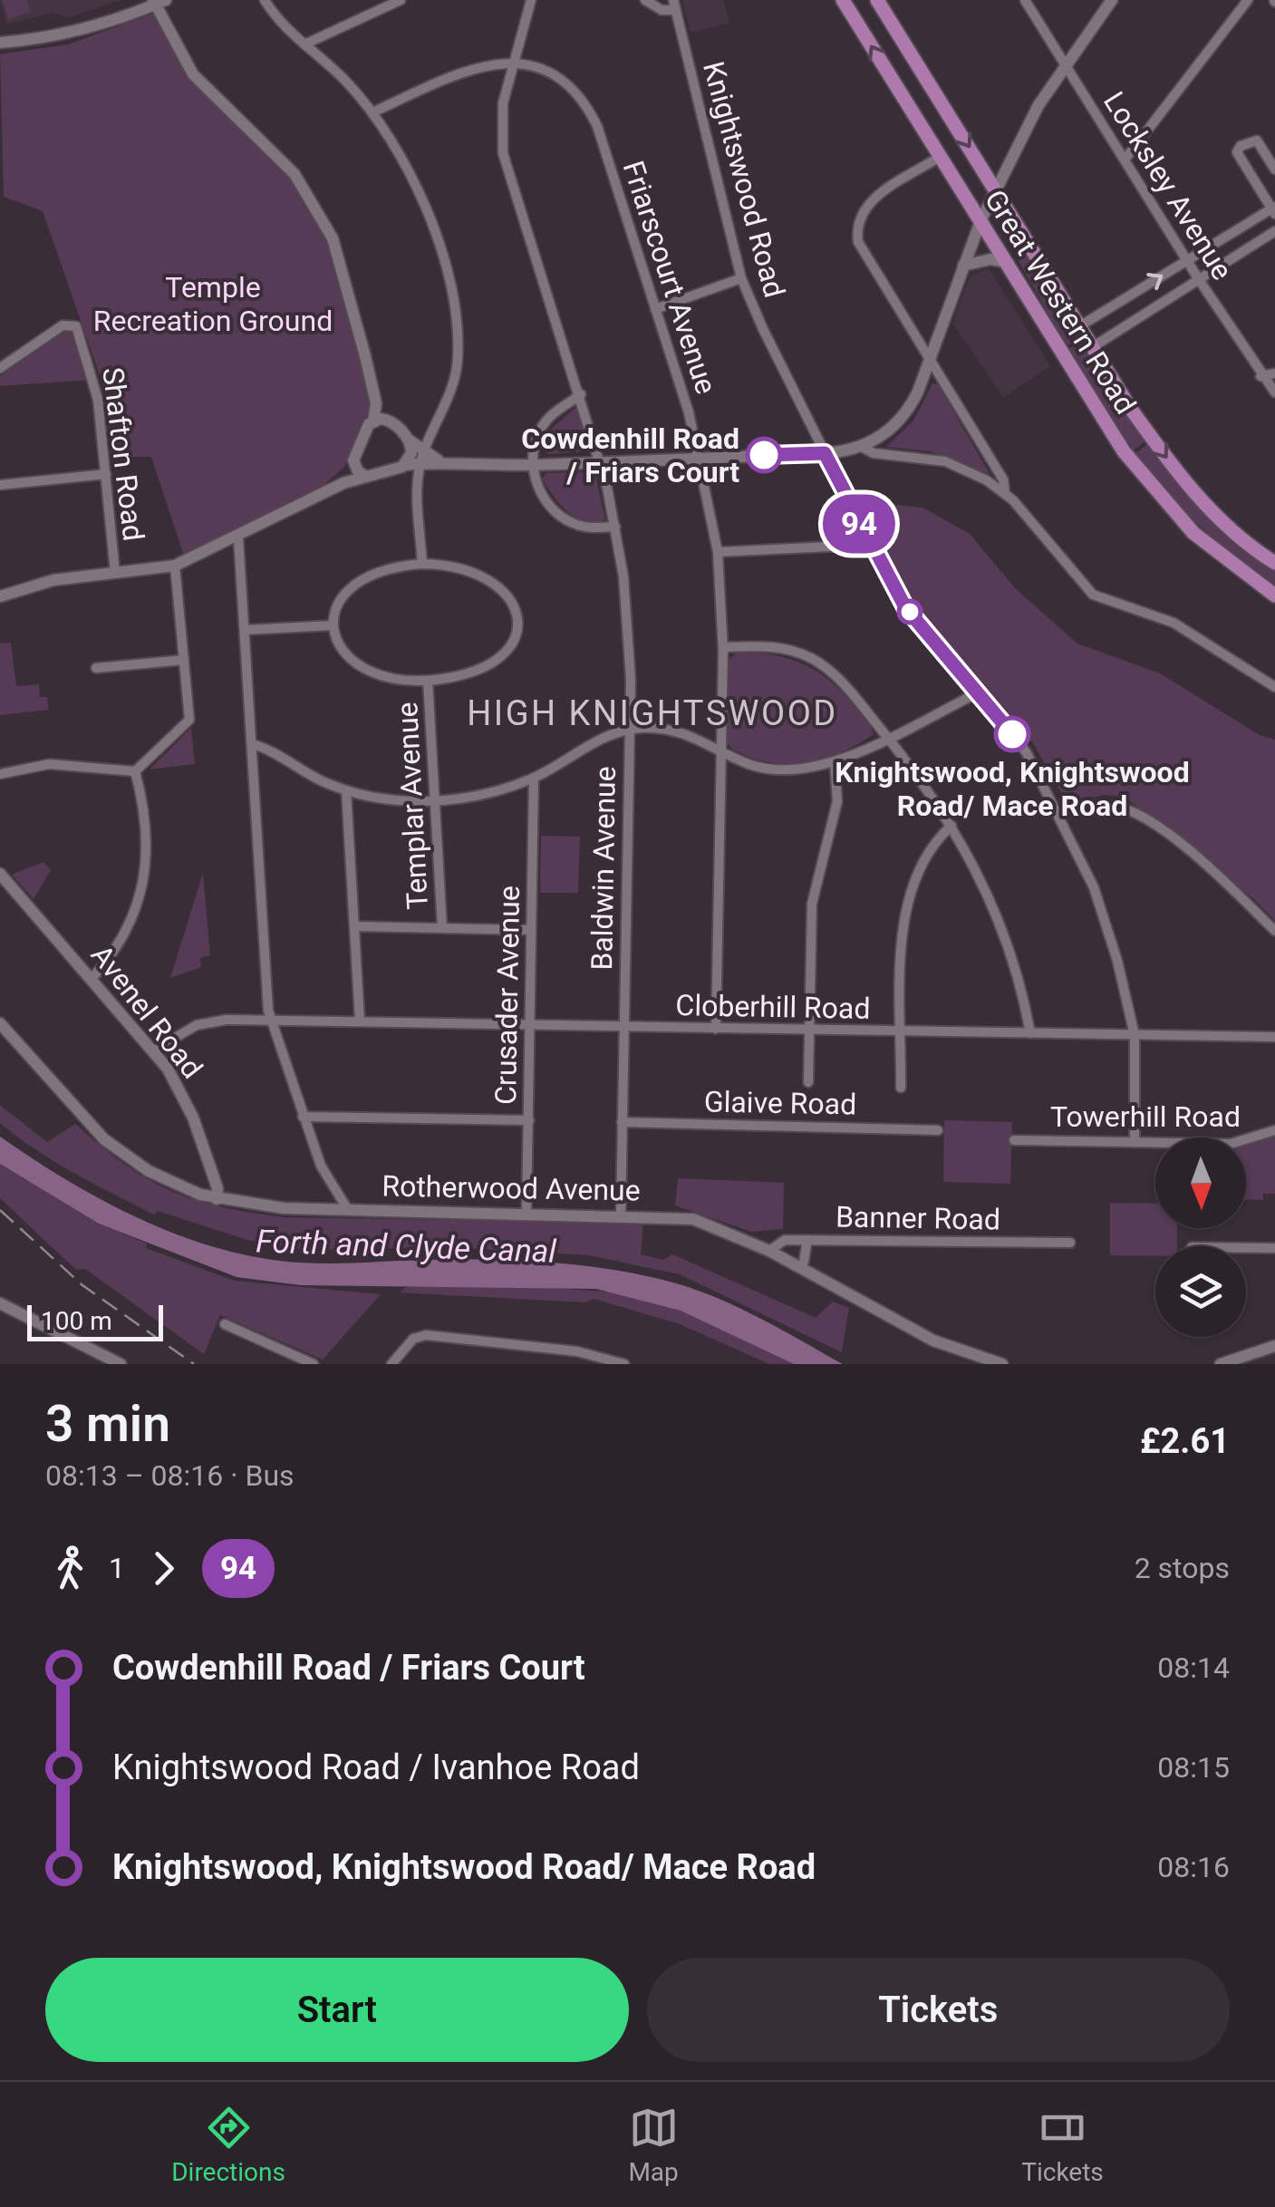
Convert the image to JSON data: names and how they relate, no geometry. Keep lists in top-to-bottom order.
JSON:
{
  "streets": {
    "main road": ["Great Western Road"],
    "street": [
      "Knightswood Road",
      "Locksley Avenue",
      "Friarscourt Avenue",
      "Shafton Road",
      "Templar Avenue",
      "Baldwin Avenue",
      "Crusader Avenue",
      "Cloberhill Road",
      "Avenel Road",
      "Glaive Road",
      "Towerhill Road",
      "Rotherwood Avenue",
      "Banner Road"
    ]
  },
  "crossings": [
    ["Knightswood Road", "Cloberhill Road"],
    ["Knightswood Road", "Towerhill Road"],
    ["Friarscourt Avenue", "Baldwin Avenue"],
    ["Friarscourt Avenue", "Cloberhill Road"],
    ["Baldwin Avenue", "Cloberhill Road"],
    ["Baldwin Avenue", "Glaive Road"],
    ["Baldwin Avenue", "Rotherwood Avenue"],
    ["Crusader Avenue", "Cloberhill Road"],
    ["Crusader Avenue", "Rotherwood Avenue"],
    ["Cloberhill Road", "Avenel Road"],
    ["Cloberhill Road", "Rotherwood Avenue"],
    ["Rotherwood Avenue", "Banner Road"]
  ],
  "districts": ["HIGH KNIGHTSWOOD"],
  "water": ["Forth and Clyde Canal"],
  "parks": ["Temple Recreation Ground"],
  "places": ["Cowdenhill Road / Friars Court", "Knightswood, Knightswood Road/ Mace Road"],
  "lines": ["bus line 94"],
  "scale_bar": "100 m",
  "north": "bottom",
  "page": {
    "on_map": "94",
    "scale": "100 m",
    "heading": ["3 min", "08:13 – 08:16 · Bus", "£2.61"],
    "legs": ["1", "94", "2 stops"],
    "list": [
      {
        "name": "Cowdenhill Road / Friars Court",
        "value": "08:14"
      },
      {
        "name": "Knightswood Road / Ivanhoe Road",
        "value": "08:15"
      },
      {
        "name": "Knightswood, Knightswood Road/ Mace Road",
        "value": "08:16"
      }
    ],
    "buttons": ["Start", "Tickets"],
    "tabs": ["Directions", "Map", "Tickets"]
  }
}
